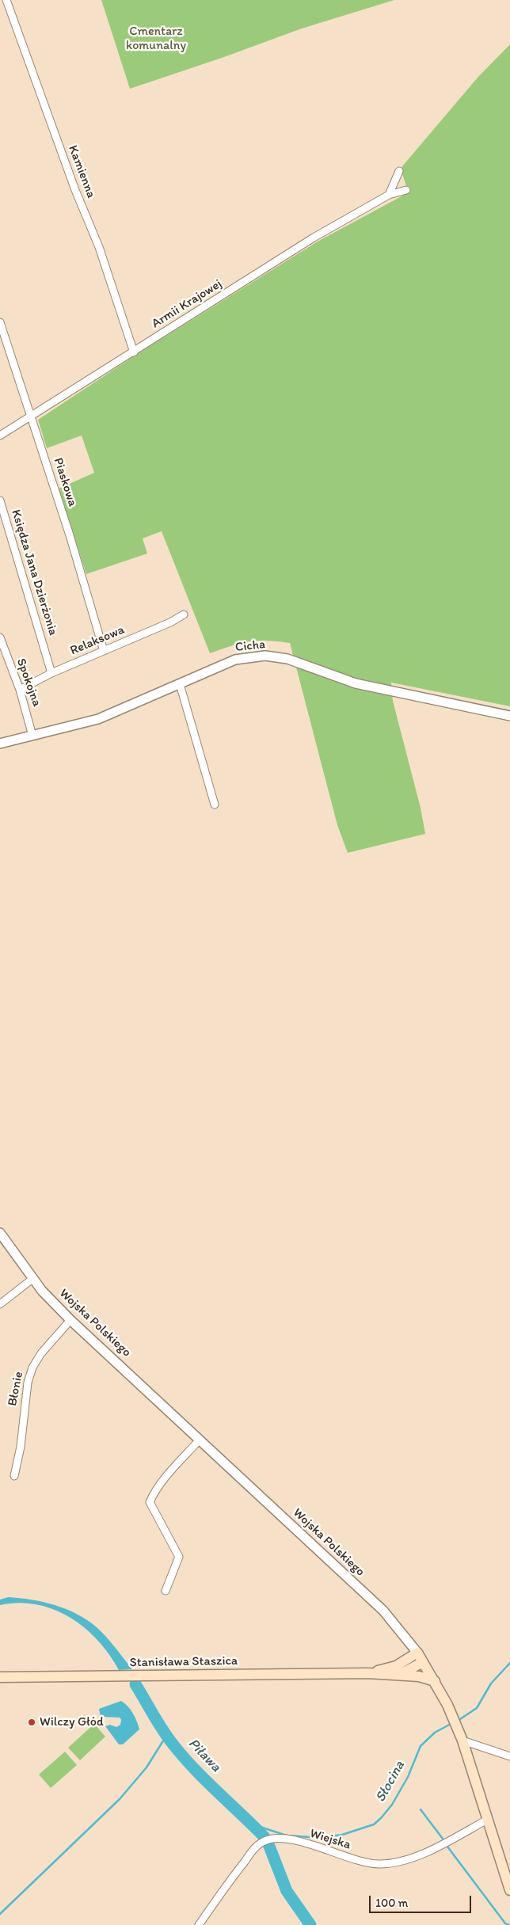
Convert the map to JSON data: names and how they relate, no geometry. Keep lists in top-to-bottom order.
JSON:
{
  "streets": {
    "main road": ["Wojska Polskiego", "Stanisława Staszica"],
    "street": [
      "Kamienna",
      "Armii Krajowej",
      "Piaskowa",
      "Księdza Jana Dzierżonia",
      "Relaksowa",
      "Cicha",
      "Spokojna",
      "Błonie",
      "Wiejska"
    ]
  },
  "crossings": [
    ["Kamienna", "Armii Krajowej"],
    ["Armii Krajowej", "Piaskowa"],
    ["Piaskowa", "Relaksowa"],
    ["Księdza Jana Dzierżonia", "Relaksowa"],
    ["Relaksowa", "Spokojna"],
    ["Cicha", "Spokojna"],
    ["Wojska Polskiego", "Błonie"],
    ["Wojska Polskiego", "Wiejska"]
  ],
  "water": ["Piława", "Słocina"],
  "parks": ["Cmentarz komunalny"],
  "places": ["Wilczy Głód"],
  "scale_bar": "100 m"
}
